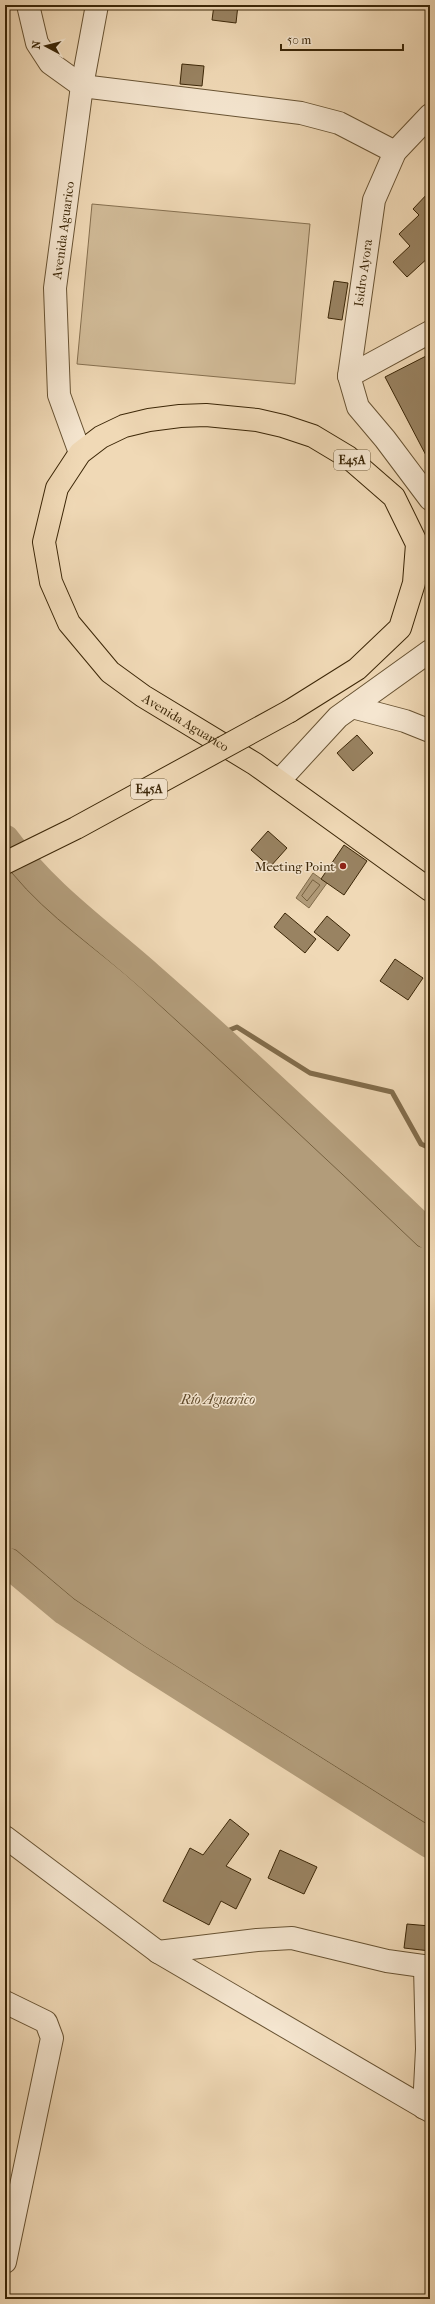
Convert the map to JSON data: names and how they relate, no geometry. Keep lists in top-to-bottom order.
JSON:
{
  "streets": {
    "highway": ["Avenida Aguarico", "E45A"],
    "street": ["Isidro Ayora"]
  },
  "crossings": [
    ["Avenida Aguarico", "E45A"]
  ],
  "water": ["Río Aguarico"],
  "places": ["Meeting Point"],
  "scale_bar": "50 m",
  "north": "left"
}
